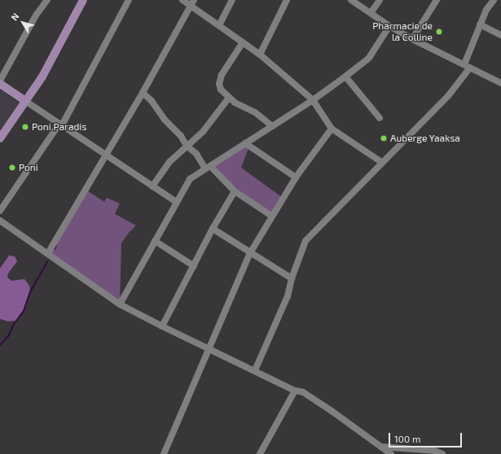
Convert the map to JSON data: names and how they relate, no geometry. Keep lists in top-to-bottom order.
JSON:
{
  "places": [
    "Pharmacie de la Colline",
    "Poni Paradis",
    "Auberge Yaaksa",
    "Poni"
  ],
  "scale_bar": "100 m",
  "north": "top left"
}
